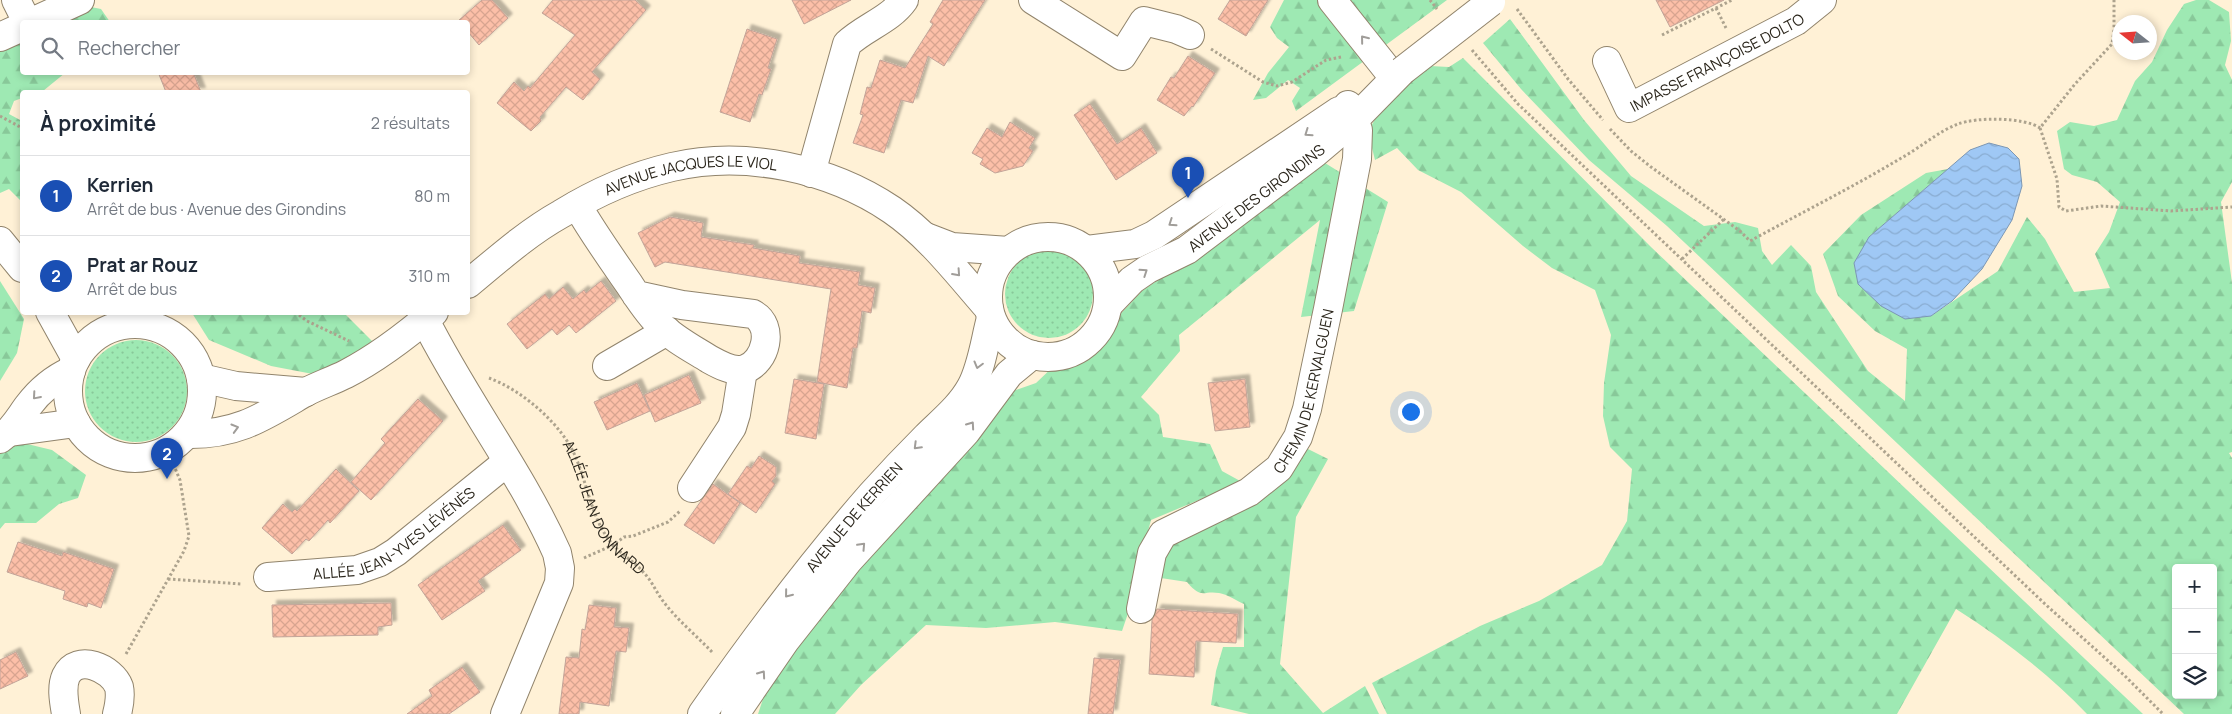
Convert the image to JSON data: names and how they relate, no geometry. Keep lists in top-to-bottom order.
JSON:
{
  "streets": {
    "street": [
      "IMPASSE FRANÇOISE DOLTO",
      "AVENUE JACQUES LE VIOL",
      "AVENUE DES GIRONDINS",
      "CHEMIN DE KERVALGUEN",
      "AVENUE DE KERRIEN",
      "ALLÉE JEAN-YVES LÉVÉNÈS"
    ],
    "path": ["ALLÉE JEAN DONNARD"]
  },
  "crossings": [
    ["AVENUE JACQUES LE VIOL", "AVENUE DES GIRONDINS"],
    ["AVENUE JACQUES LE VIOL", "AVENUE DE KERRIEN"],
    ["AVENUE DES GIRONDINS", "CHEMIN DE KERVALGUEN"],
    ["AVENUE DES GIRONDINS", "AVENUE DE KERRIEN"],
    ["ALLÉE JEAN DONNARD", "AVENUE DE KERRIEN"]
  ],
  "north": "left",
  "page": {
    "search": "Rechercher",
    "heading": ["À proximité", "2 résultats"],
    "list": [
      {
        "mark": "1",
        "name": "Kerrien",
        "note": "Arrêt de bus · Avenue des Girondins",
        "value": "80 m"
      },
      {
        "mark": "2",
        "name": "Prat ar Rouz",
        "note": "Arrêt de bus",
        "value": "310 m"
      }
    ],
    "pins": ["1", "2"],
    "map_buttons": ["+", "−"]
  }
}
